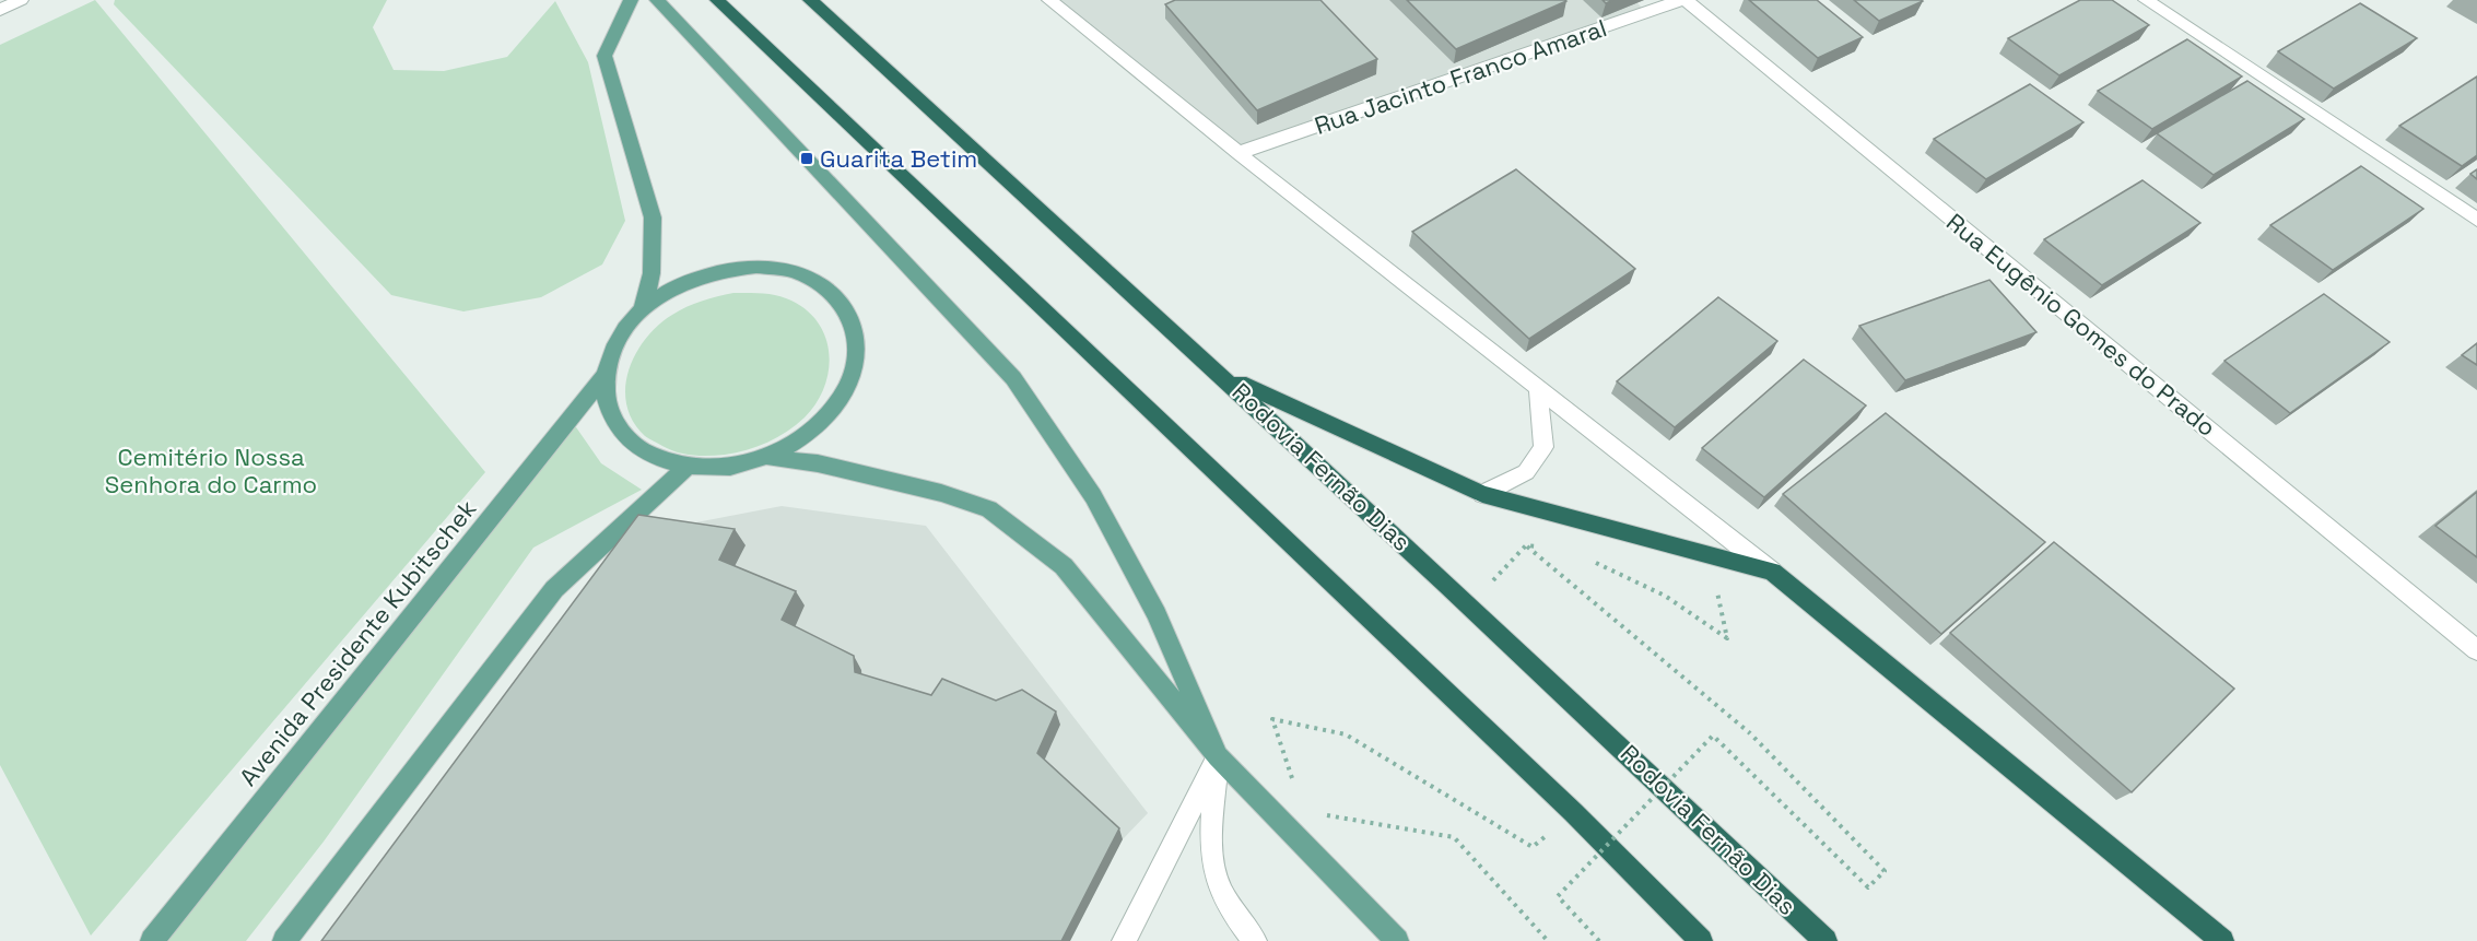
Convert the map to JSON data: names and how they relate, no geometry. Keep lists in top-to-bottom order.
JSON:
{
  "streets": {
    "highway": ["Rodovia Fernão Dias"],
    "main road": ["Avenida Presidente Kubitschek"],
    "street": ["Rua Jacinto Franco Amaral", "Rua Eugênio Gomes do Prado"]
  },
  "crossings": [
    ["Rua Jacinto Franco Amaral", "Rua Eugênio Gomes do Prado"]
  ],
  "parks": ["Cemitério Nossa Senhora do Carmo"],
  "places": {
    "transit": ["Guarita Betim"]
  }
}
